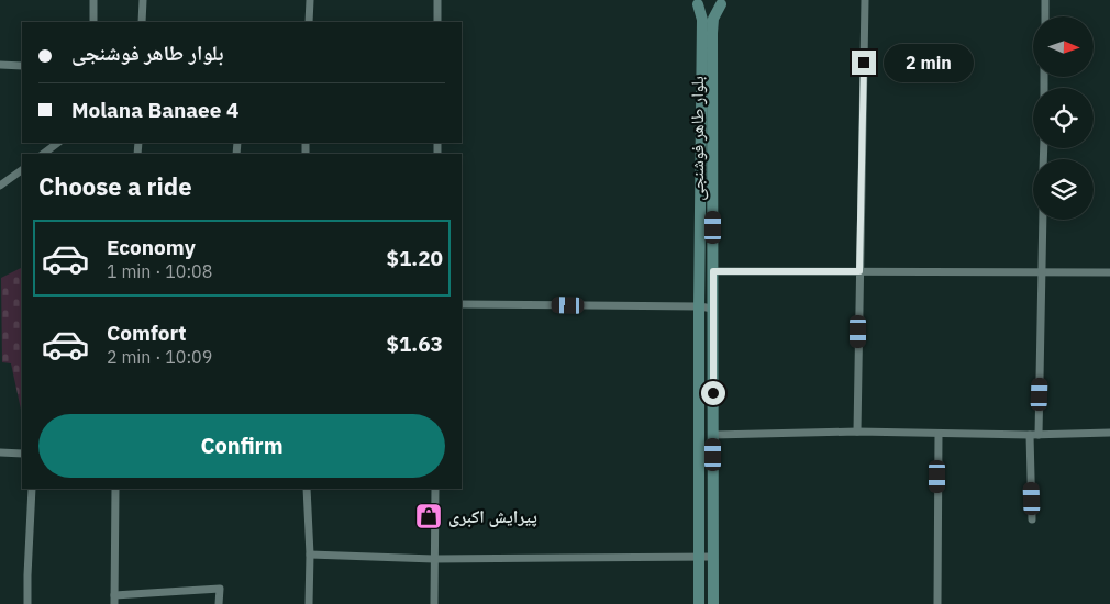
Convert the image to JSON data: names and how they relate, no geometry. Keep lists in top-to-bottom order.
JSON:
{
  "streets": {
    "street": ["بلوار طاهر فوشنجی"]
  },
  "places": {
    "shop": ["پیرایش اکبری"]
  },
  "north": "right",
  "page": {
    "banner": ["بلوار طاهر فوشنجی", "Molana Banaee 4"],
    "bubble": "2 min",
    "heading": "Choose a ride",
    "list": [
      {
        "name": "Economy",
        "note": "1 min · 10:08",
        "value": "$1.20"
      },
      {
        "name": "Comfort",
        "note": "2 min · 10:09",
        "value": "$1.63"
      }
    ],
    "buttons": "Confirm"
  }
}
